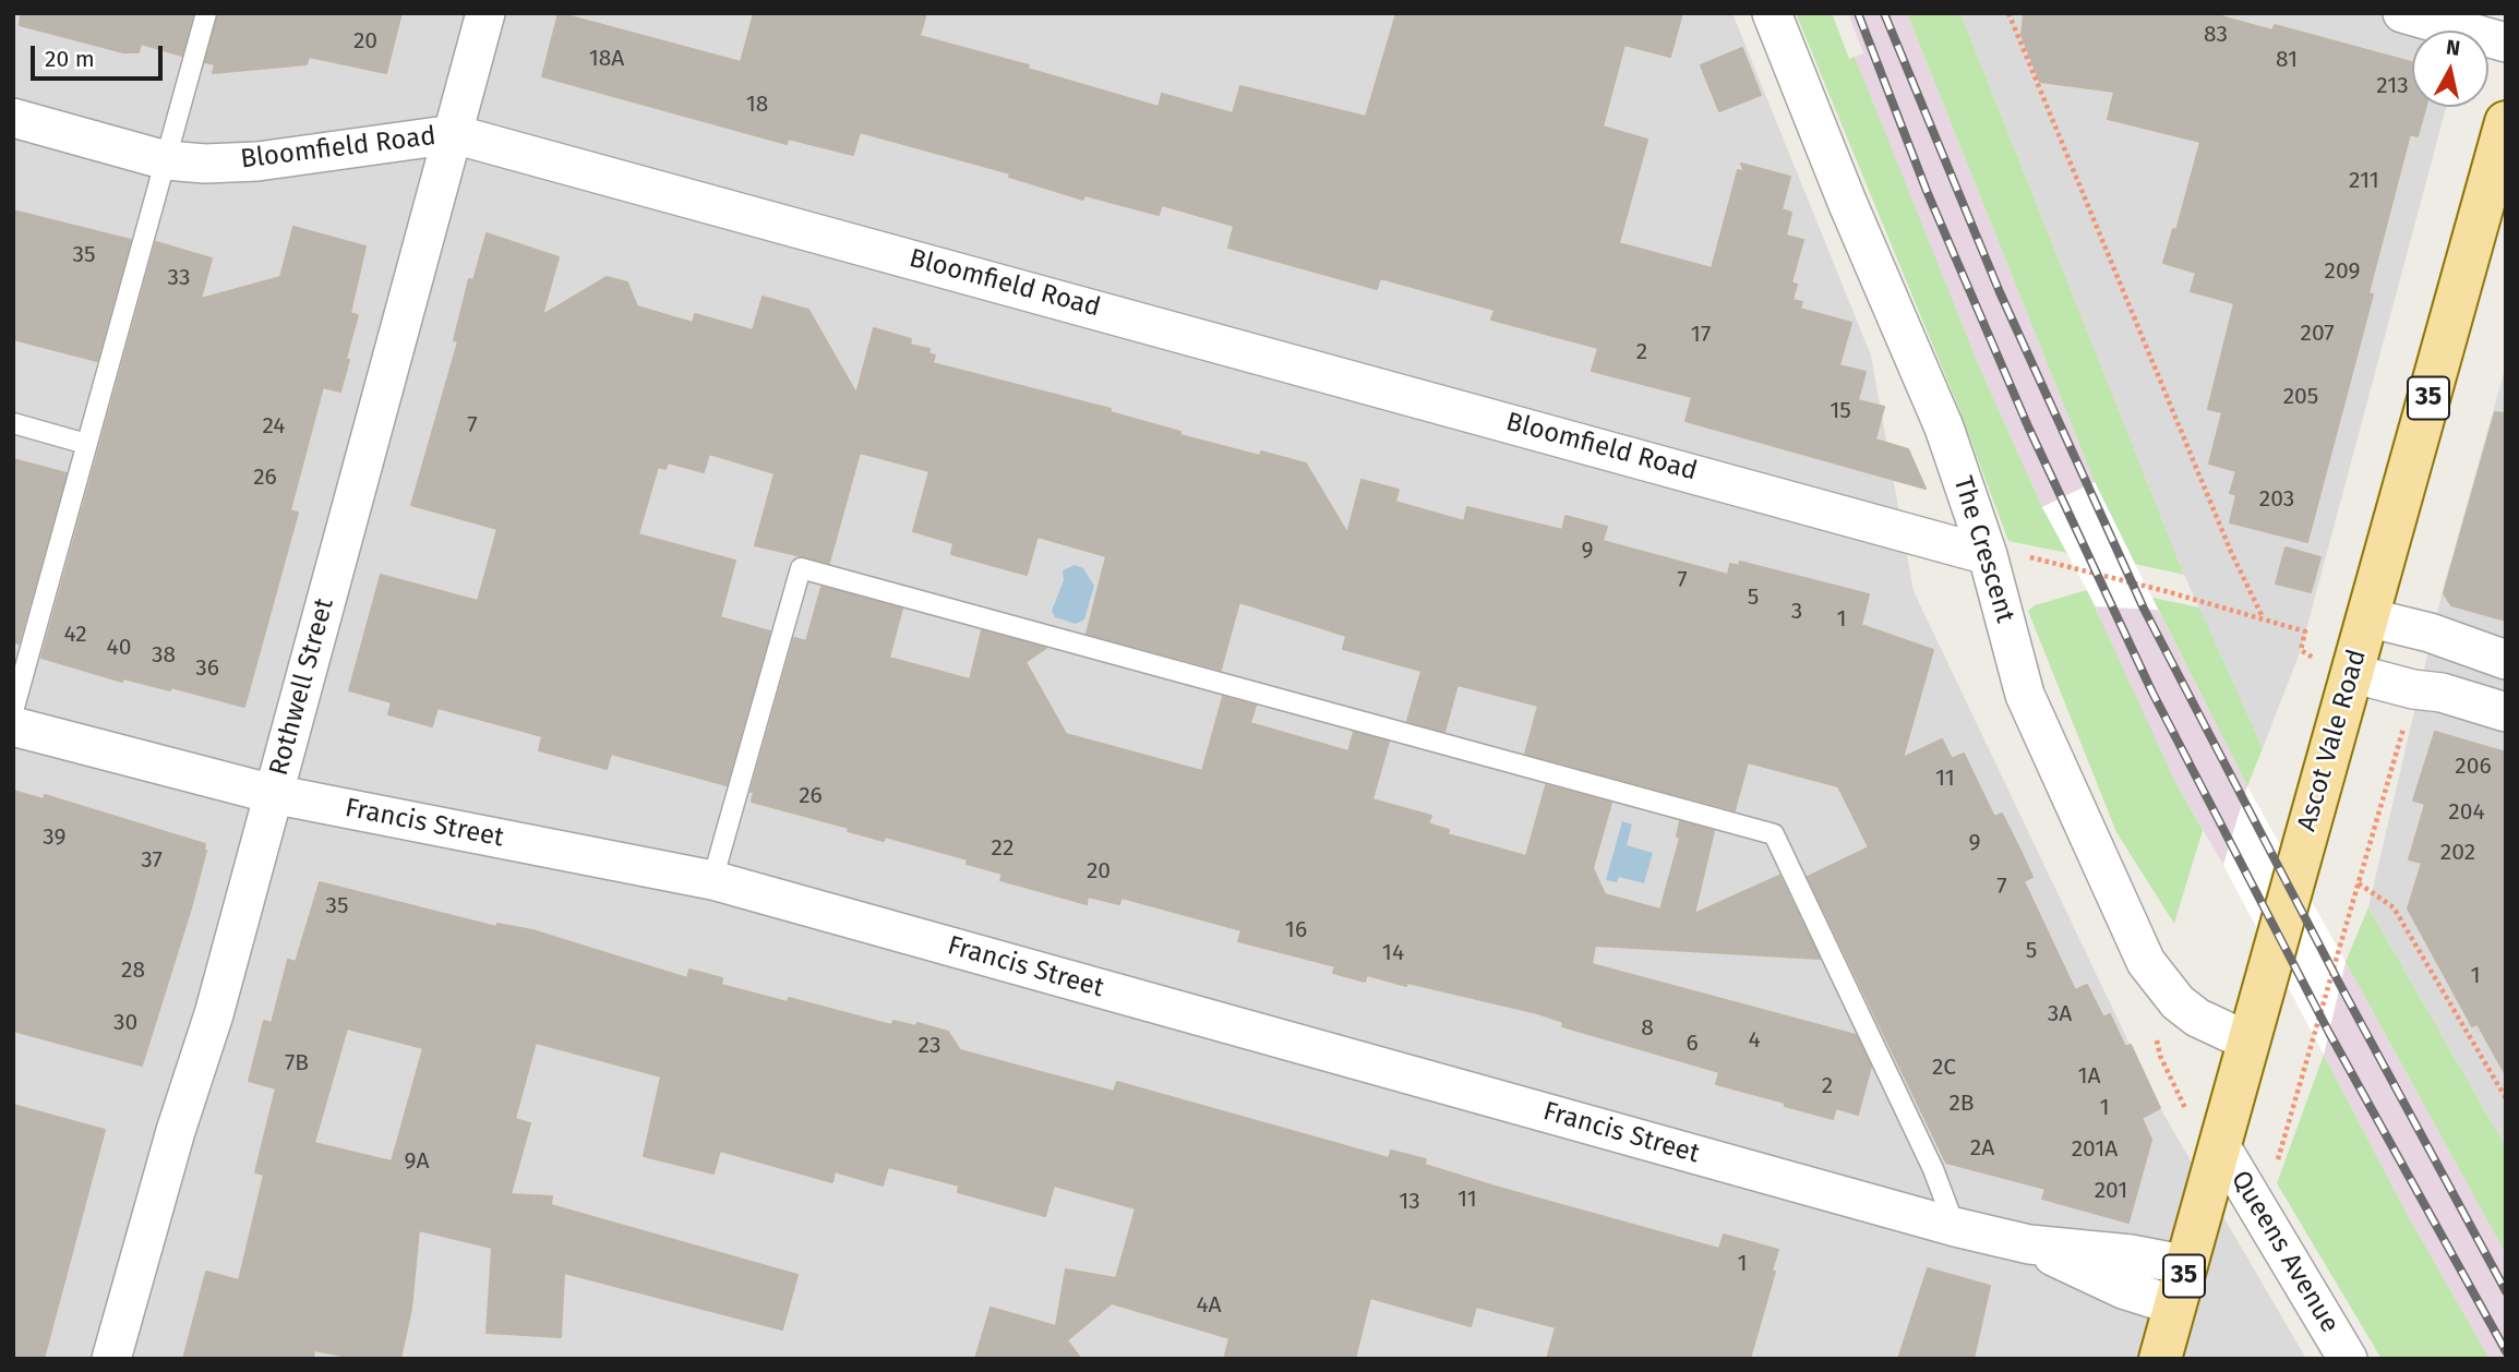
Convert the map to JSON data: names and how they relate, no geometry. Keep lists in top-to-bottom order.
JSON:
{
  "streets": {
    "main road": ["35", "Ascot Vale Road"],
    "street": [
      "Bloomfield Road",
      "The Crescent",
      "Rothwell Street",
      "Francis Street",
      "Queens Avenue"
    ]
  },
  "crossings": [
    ["Bloomfield Road", "The Crescent"],
    ["Bloomfield Road", "Rothwell Street"],
    ["The Crescent", "Ascot Vale Road"],
    ["Rothwell Street", "Francis Street"],
    ["Ascot Vale Road", "Francis Street"],
    ["Ascot Vale Road", "Queens Avenue"]
  ],
  "house_numbers": [
    "83",
    "20",
    "18A",
    "81",
    "213",
    "18",
    "211",
    "35",
    "209",
    "33",
    "207",
    "17",
    "2",
    "205",
    "15",
    "7",
    "24",
    "26",
    "203",
    "9",
    "7",
    "5",
    "3",
    "1",
    "42",
    "40",
    "38",
    "36",
    "206",
    "11",
    "26",
    "204",
    "39",
    "9",
    "22",
    "202",
    "37",
    "20",
    "7",
    "35",
    "16",
    "5",
    "14",
    "28",
    "1",
    "3A",
    "30",
    "8",
    "4",
    "6",
    "23",
    "7B",
    "2C",
    "1A",
    "2",
    "2B",
    "1",
    "2A",
    "201A",
    "9A",
    "201",
    "11",
    "13",
    "1",
    "4A"
  ],
  "scale_bar": "20 m",
  "north": "top"
}
